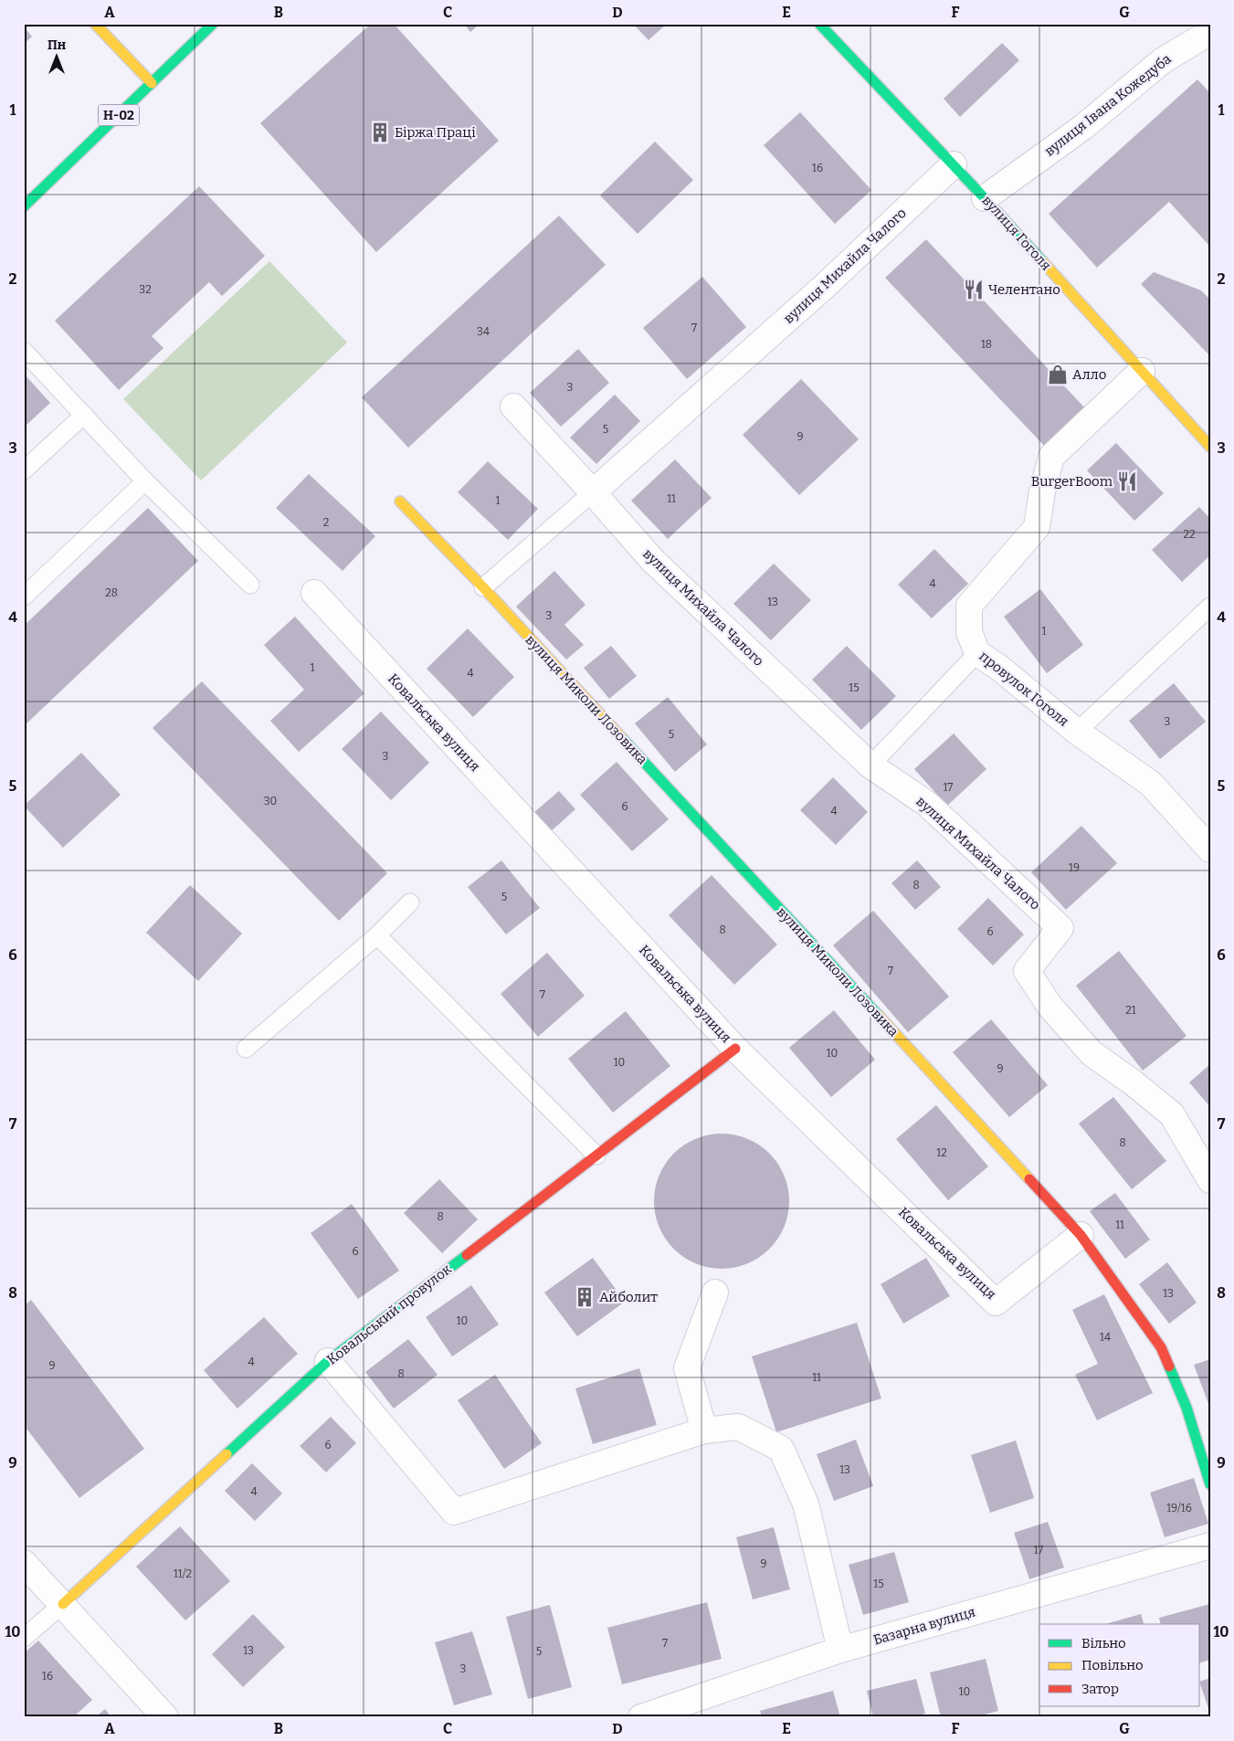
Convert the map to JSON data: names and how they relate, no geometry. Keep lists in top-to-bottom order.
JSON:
{
  "streets": {
    "street": [
      "вулиця Івана Кожедуба",
      "Н-02",
      "вулиця Гоголя",
      "вулиця Михайла Чалого",
      "провулок Гоголя",
      "вулиця Миколи Лозовика",
      "Ковальська вулиця",
      "Ковальський провулок",
      "Базарна вулиця"
    ]
  },
  "crossings": [
    ["вулиця Івана Кожедуба", "вулиця Гоголя"],
    ["вулиця Гоголя", "вулиця Михайла Чалого"],
    ["вулиця Гоголя", "провулок Гоголя"],
    ["вулиця Миколи Лозовика", "Ковальська вулиця"],
    ["Ковальська вулиця", "Ковальський провулок"]
  ],
  "places": {
    "building": ["Біржа Праці", "Айболит"],
    "restaurant": ["Челентано", "BurgerBoom"],
    "shop": ["Алло"]
  },
  "house_numbers": [
    "16",
    "32",
    "7",
    "34",
    "18",
    "3",
    "5",
    "9",
    "11",
    "1",
    "2",
    "22",
    "4",
    "28",
    "13",
    "3",
    "1",
    "1",
    "4",
    "15",
    "3",
    "5",
    "3",
    "17",
    "30",
    "6",
    "4",
    "19",
    "8",
    "5",
    "8",
    "6",
    "7",
    "7",
    "21",
    "10",
    "10",
    "9",
    "8",
    "12",
    "8",
    "11",
    "6",
    "13",
    "10",
    "14",
    "4",
    "9",
    "8",
    "11",
    "6",
    "13",
    "4",
    "19/16",
    "17",
    "9",
    "11/2",
    "15",
    "7",
    "13",
    "5",
    "3",
    "16",
    "10"
  ],
  "legend": ["Вільно", "Повільно", "Затор"],
  "north": "top",
  "grid": {
    "columns": [
      "A",
      "B",
      "C",
      "D",
      "E",
      "F",
      "G"
    ],
    "rows": [
      "1",
      "2",
      "3",
      "4",
      "5",
      "6",
      "7",
      "8",
      "9",
      "10"
    ]
  }
}
